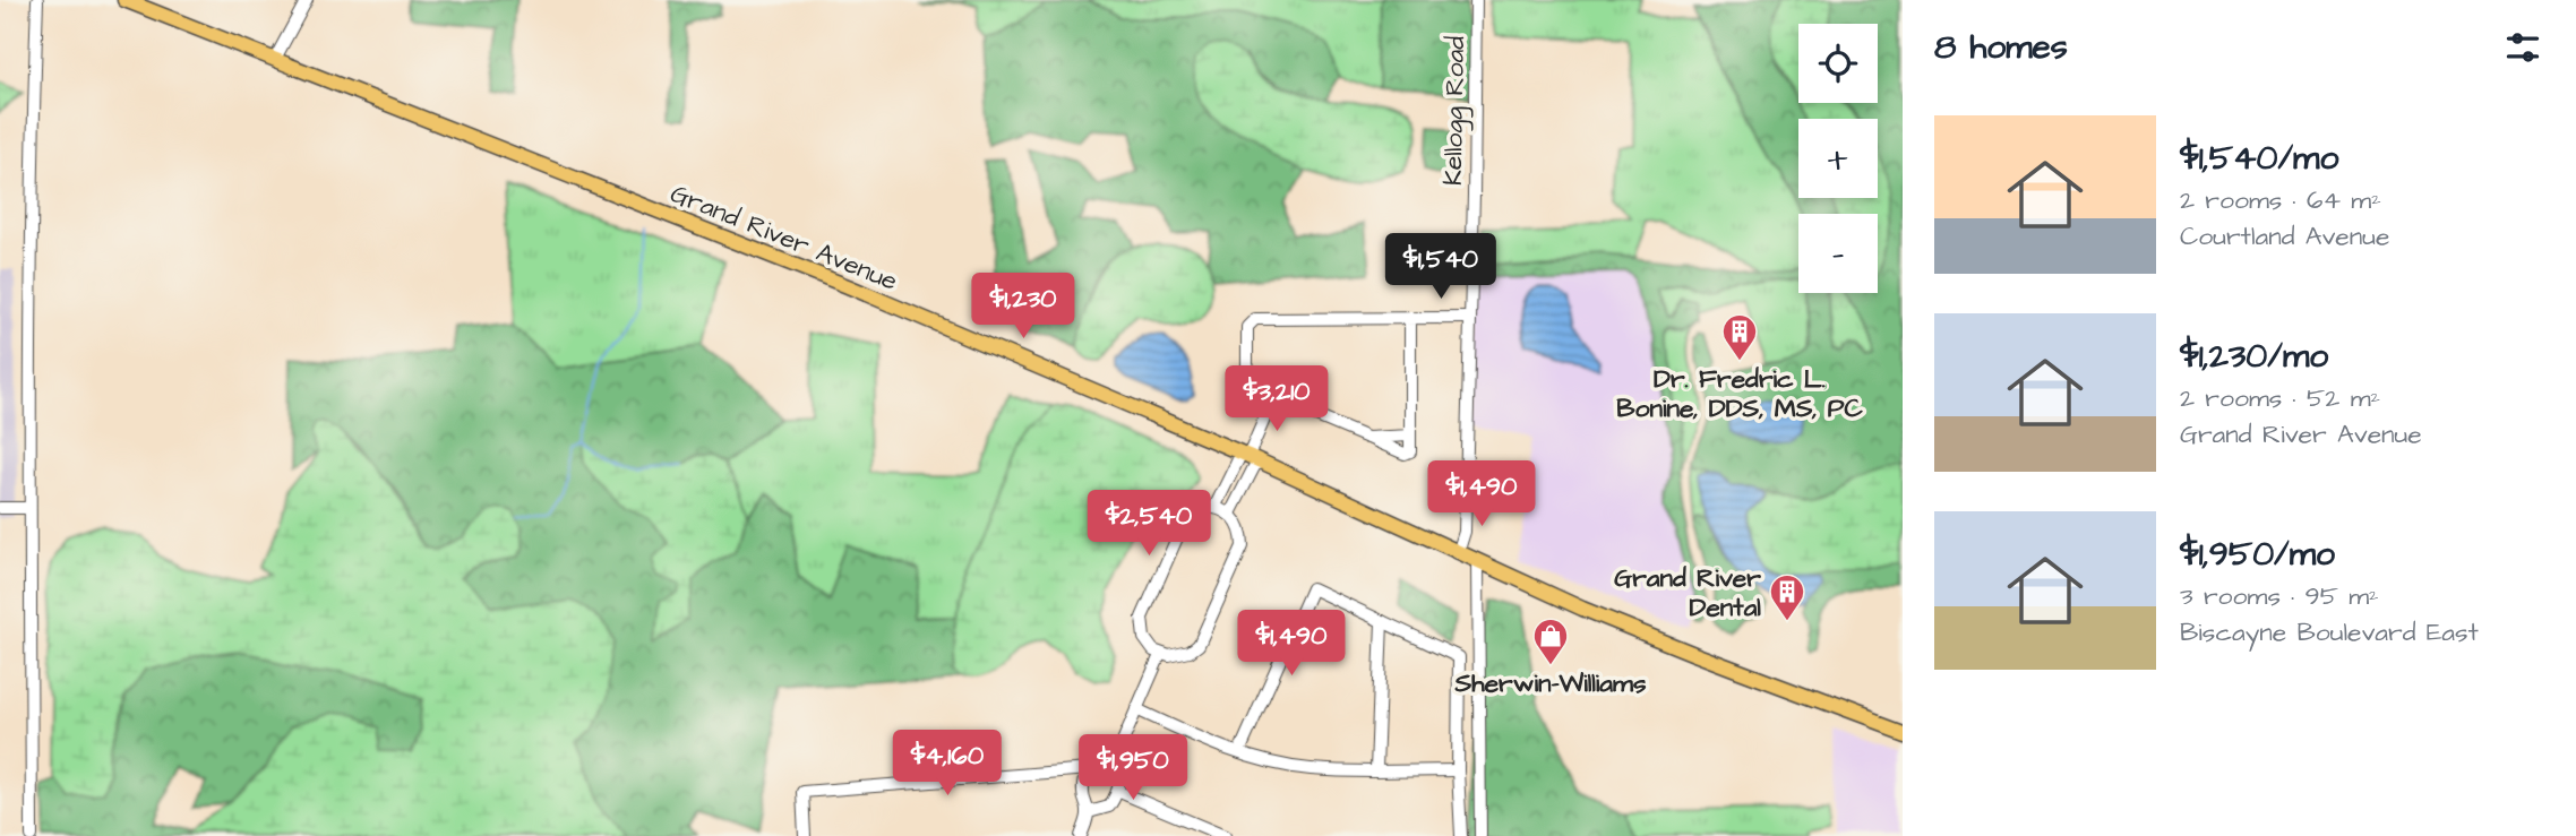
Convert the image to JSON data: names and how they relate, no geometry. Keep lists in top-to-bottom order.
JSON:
{
  "streets": {
    "main road": ["Grand River Avenue"],
    "street": ["Kellogg Road"]
  },
  "crossings": [
    ["Kellogg Road", "Grand River Avenue"]
  ],
  "places": {
    "building": ["Dr. Fredric L. Bonine, DDS, MS, PC", "Grand River Dental"],
    "shop": ["Sherwin-Williams"]
  },
  "page": {
    "heading": "8 homes",
    "map_buttons": ["+", "−"],
    "list": [
      {
        "name": "$1,540/mo",
        "note": "2 rooms · 64 m² · Courtland Avenue"
      },
      {
        "name": "$1,230/mo",
        "note": "2 rooms · 52 m² · Grand River Avenue"
      },
      {
        "name": "$1,950/mo",
        "note": "3 rooms · 95 m² · Biscayne Boulevard East"
      }
    ],
    "price": [
      "$1,540",
      "$1,230",
      "$3,210",
      "$1,490",
      "$2,540",
      "$1,490",
      "$4,160",
      "$1,950"
    ]
  }
}
